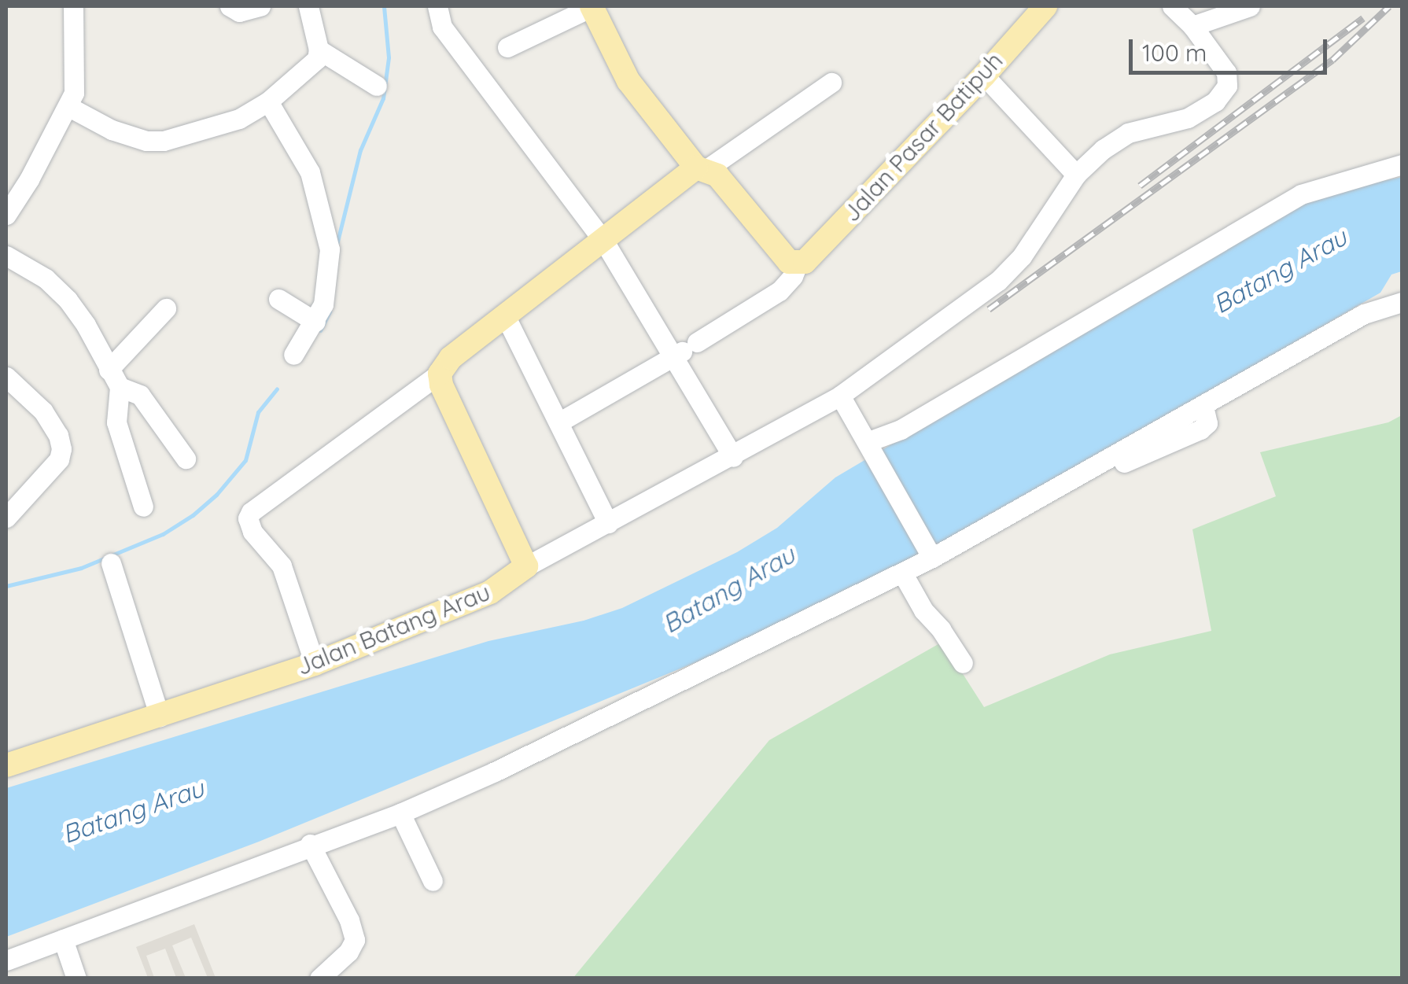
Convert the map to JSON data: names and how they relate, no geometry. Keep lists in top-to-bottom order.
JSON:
{
  "streets": {
    "main road": ["Jalan Pasar Batipuh", "Jalan Batang Arau"]
  },
  "water": ["Batang Arau"],
  "scale_bar": "100 m"
}
